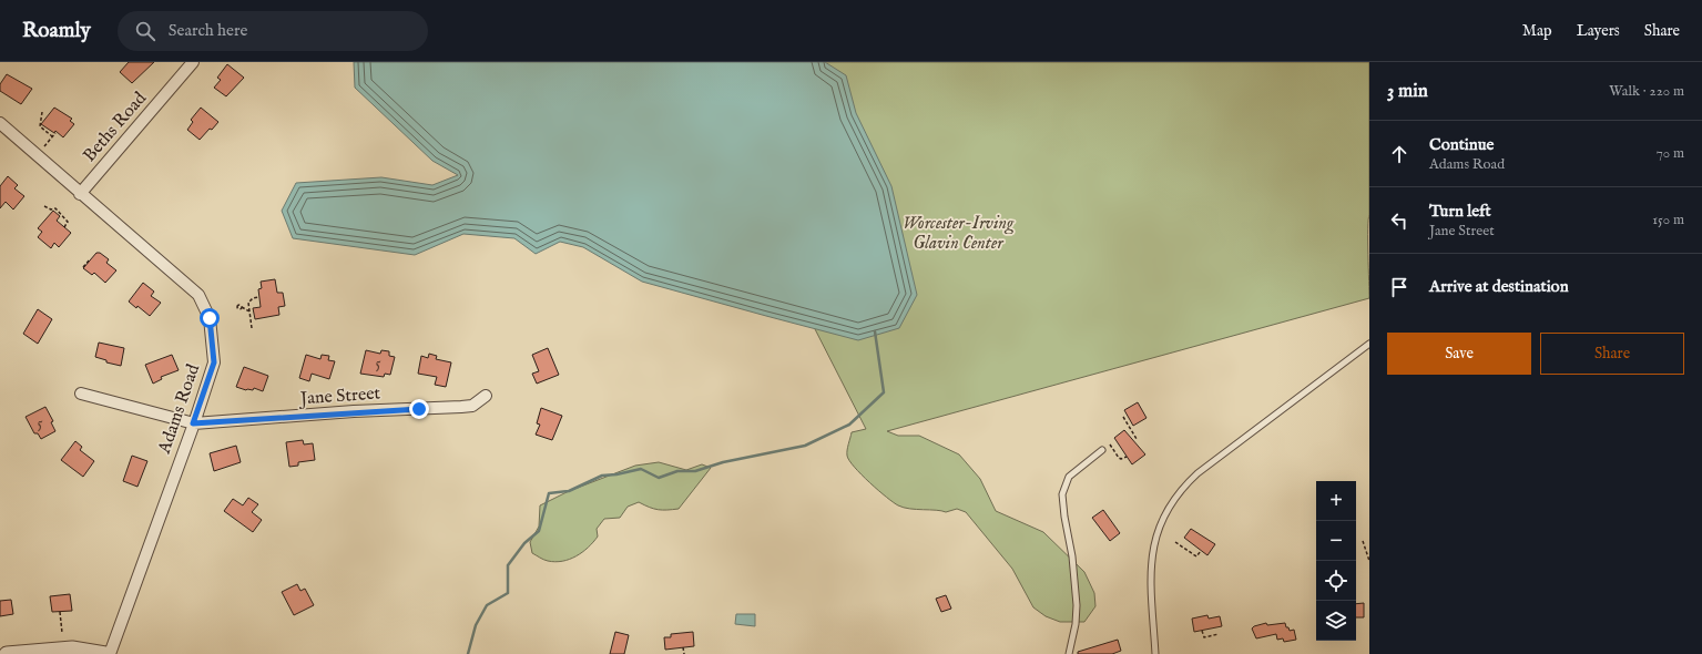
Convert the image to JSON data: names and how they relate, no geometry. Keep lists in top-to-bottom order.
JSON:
{
  "streets": {
    "street": ["Beths Road", "Jane Street", "Adams Road"]
  },
  "crossings": [
    ["Beths Road", "Adams Road"],
    ["Jane Street", "Adams Road"]
  ],
  "parks": ["Worcester-Irving Glavin Center"],
  "house_numbers": ["5", "5"],
  "page": {
    "header": "Roamly",
    "search": "Search here",
    "nav": ["Map", "Layers", "Share"],
    "heading": ["3 min", "Walk · 220 m"],
    "list": [
      ["Continue", "Adams Road", "70 m"],
      ["Turn left", "Jane Street", "150 m"],
      "Arrive at destination"
    ],
    "buttons": ["Save", "Share"],
    "map_buttons": ["+", "−"]
  }
}
